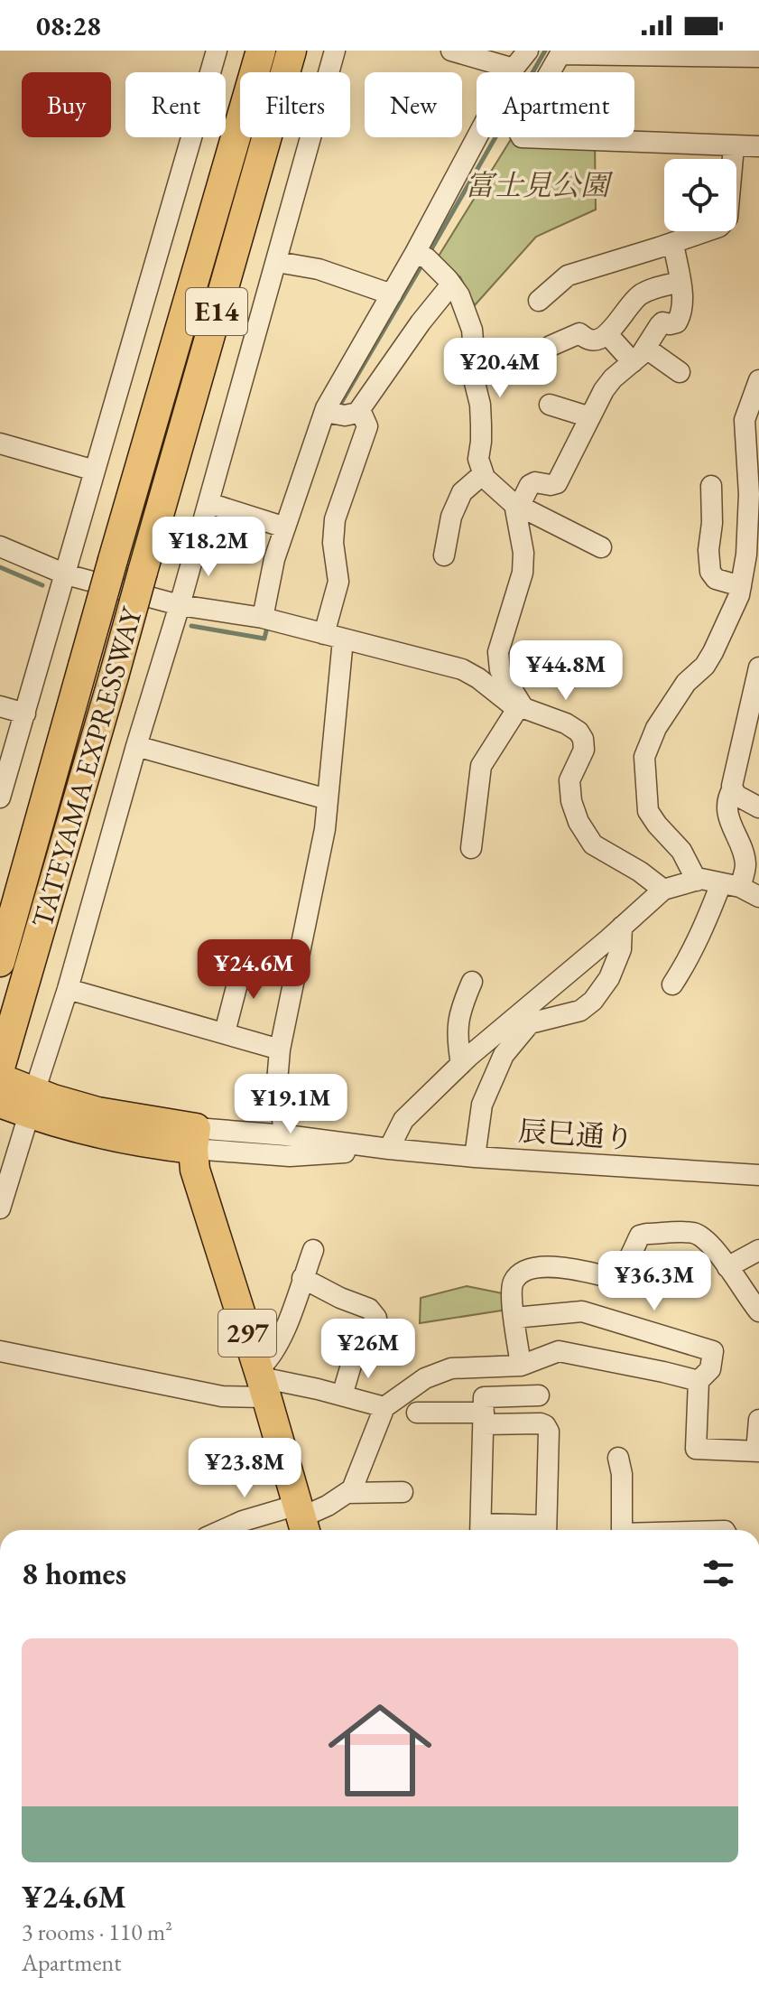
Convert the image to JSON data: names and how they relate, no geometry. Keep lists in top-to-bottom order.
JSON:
{
  "streets": {
    "highway": ["E14", "TATEYAMA EXPRESSWAY", "297"],
    "street": ["辰巳通り"]
  },
  "crossings": [
    ["辰巳通り", "297"]
  ],
  "parks": ["富士見公園"],
  "page": {
    "status": "08:28",
    "chip": [
      "Buy",
      "Rent",
      "Filters",
      "New",
      "Apartment"
    ],
    "price": [
      "¥20.4M",
      "¥18.2M",
      "¥44.8M",
      "¥24.6M",
      "¥19.1M",
      "¥36.3M",
      "¥26M",
      "¥23.8M"
    ],
    "heading": "8 homes",
    "list": [
      {
        "name": "¥24.6M",
        "note": "3 rooms · 110 m² · Apartment"
      }
    ]
  }
}
